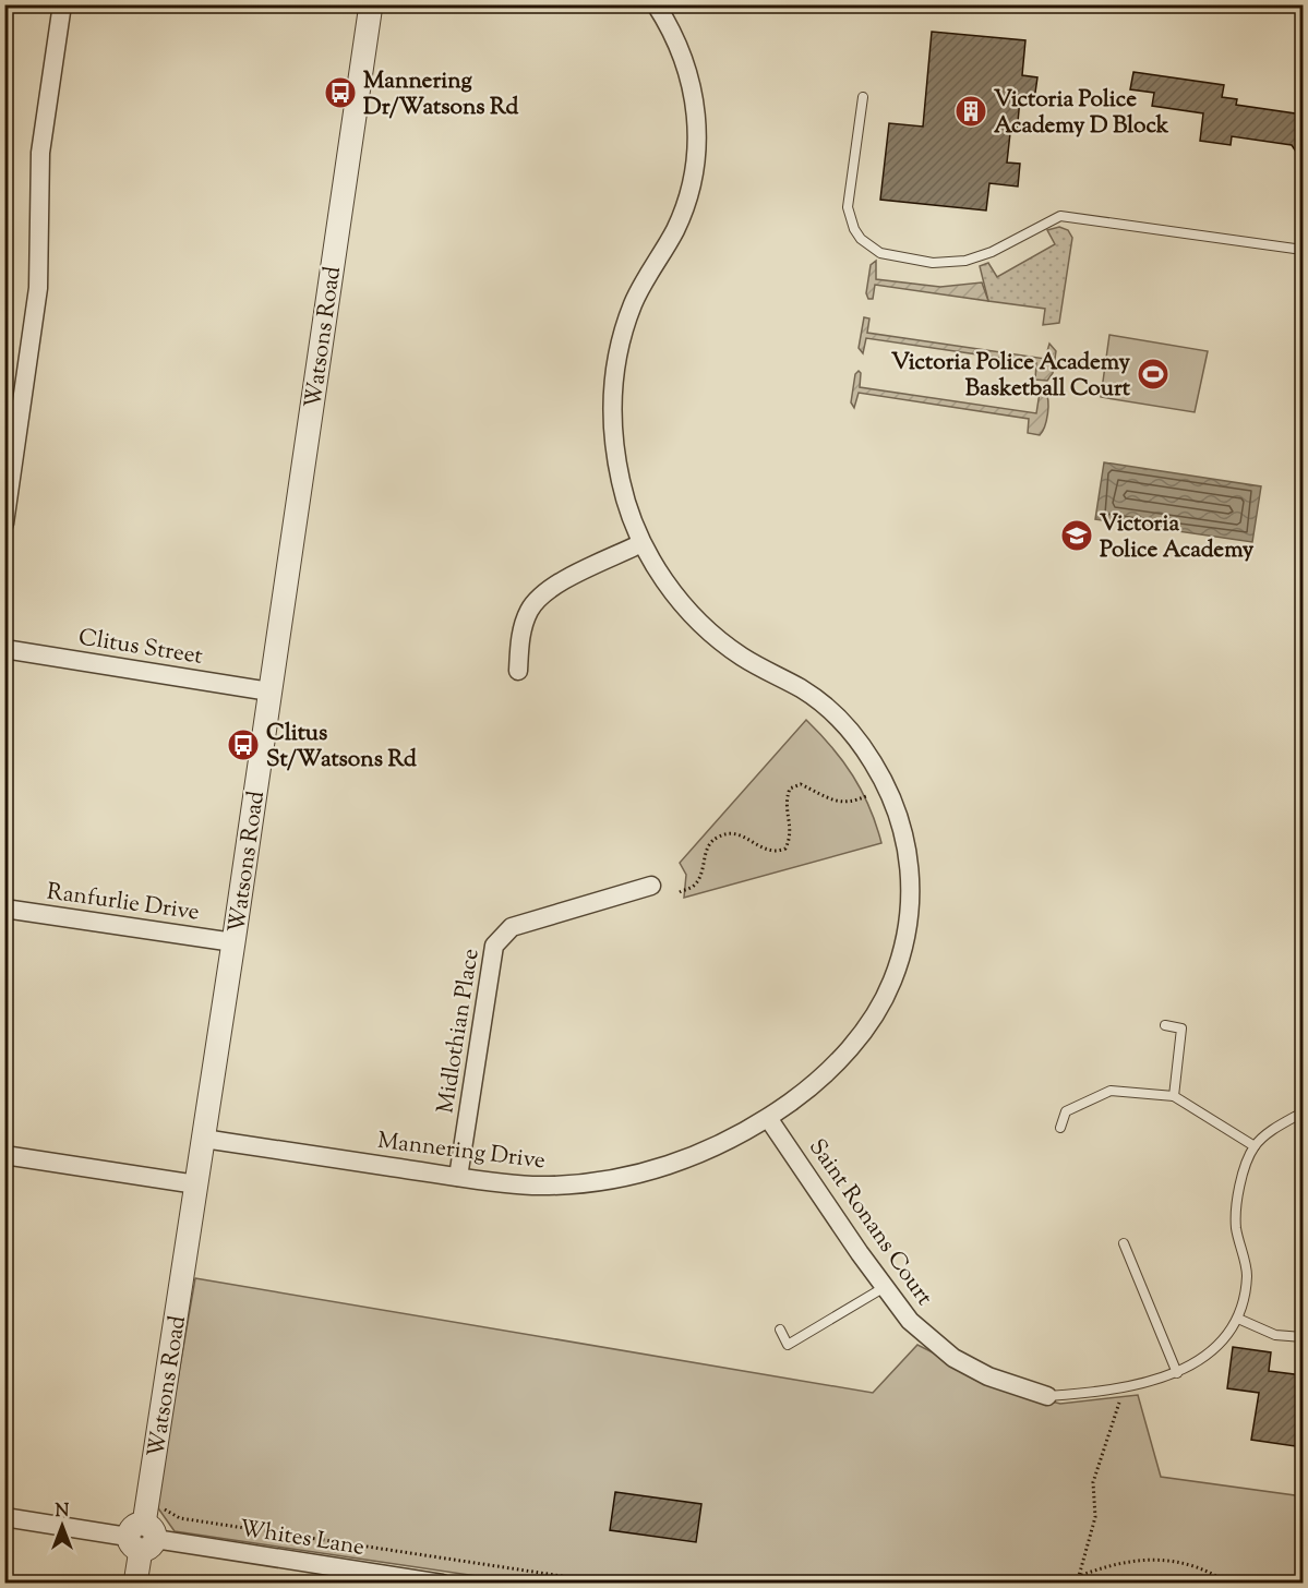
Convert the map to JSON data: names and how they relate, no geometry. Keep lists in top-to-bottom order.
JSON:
{
  "streets": {
    "street": [
      "Watsons Road",
      "Clitus Street",
      "Ranfurlie Drive",
      "Midlothian Place",
      "Mannering Drive",
      "Saint Ronans Court",
      "Whites Lane"
    ]
  },
  "crossings": [
    ["Watsons Road", "Clitus Street"],
    ["Watsons Road", "Ranfurlie Drive"],
    ["Watsons Road", "Mannering Drive"],
    ["Watsons Road", "Whites Lane"],
    ["Midlothian Place", "Mannering Drive"],
    ["Mannering Drive", "Saint Ronans Court"]
  ],
  "places": {
    "bus stop": ["Mannering Dr/Watsons Rd", "Clitus St/Watsons Rd"],
    "building": ["Victoria Police Academy D Block"],
    "sports": ["Victoria Police Academy Basketball Court"],
    "school or university": ["Victoria Police Academy"]
  },
  "north": "top"
}
